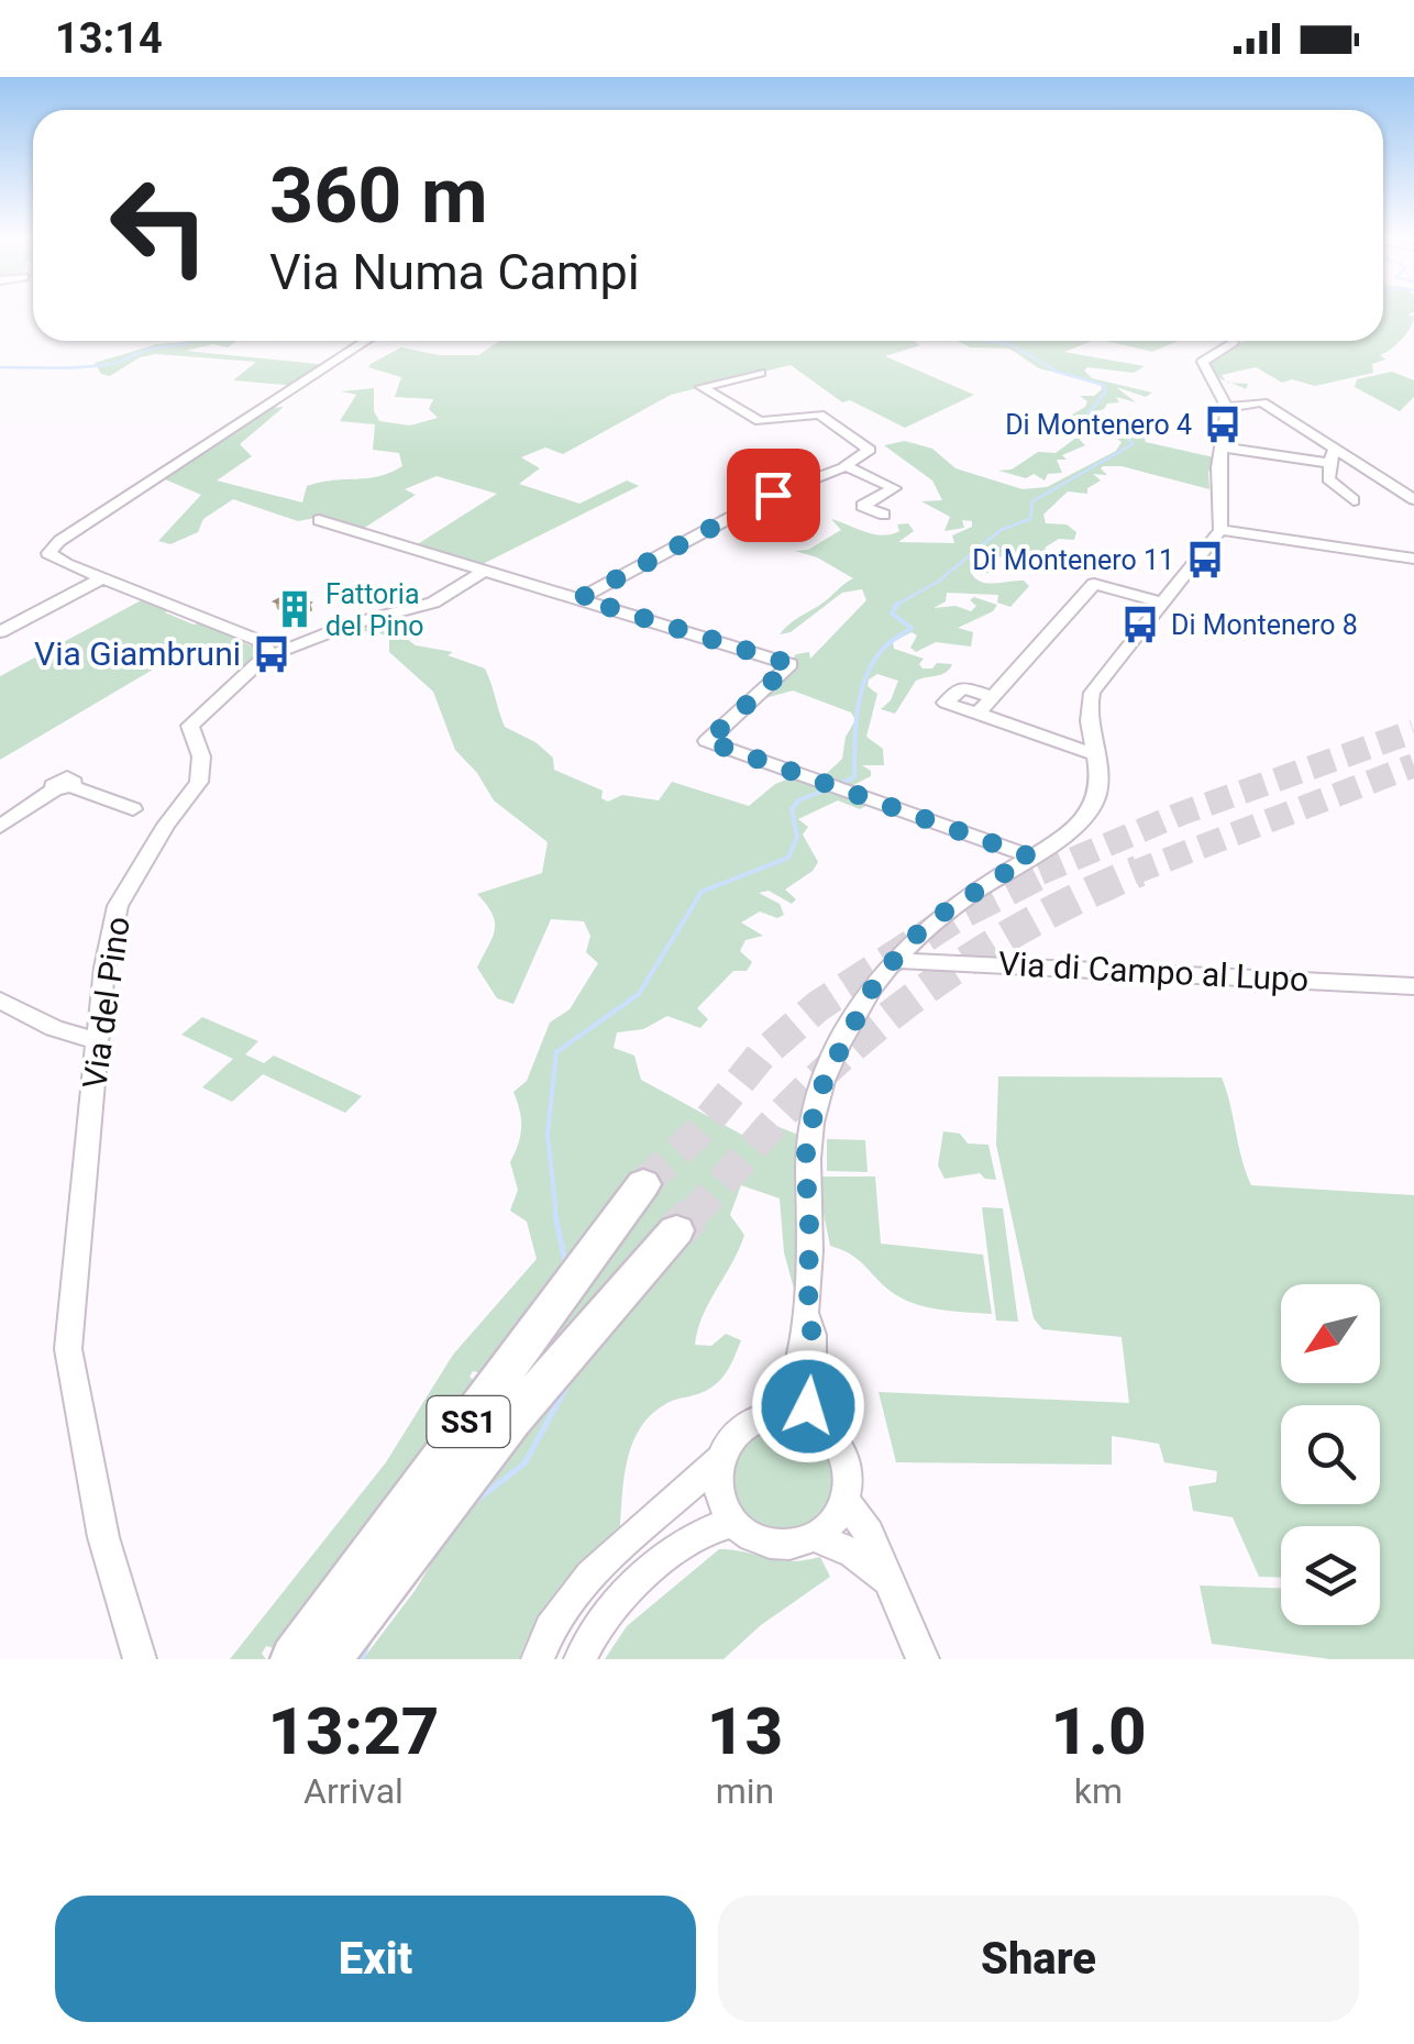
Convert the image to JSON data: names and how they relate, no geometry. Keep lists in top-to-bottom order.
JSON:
{
  "streets": {
    "highway": ["SS1"],
    "street": ["Via di Campo al Lupo", "Via del Pino"]
  },
  "places": {
    "bus stop": [
      "Di Montenero 4",
      "Di Montenero 11",
      "Di Montenero 8",
      "Via Giambruni"
    ],
    "building": ["Fattoria del Pino"]
  },
  "north": "bottom left",
  "page": {
    "status": "13:14",
    "turn": ["360 m", "Via Numa Campi"],
    "eta": [
      "13:27",
      "Arrival",
      "13",
      "min",
      "1.0",
      "km"
    ],
    "buttons": ["Exit", "Share"]
  }
}
